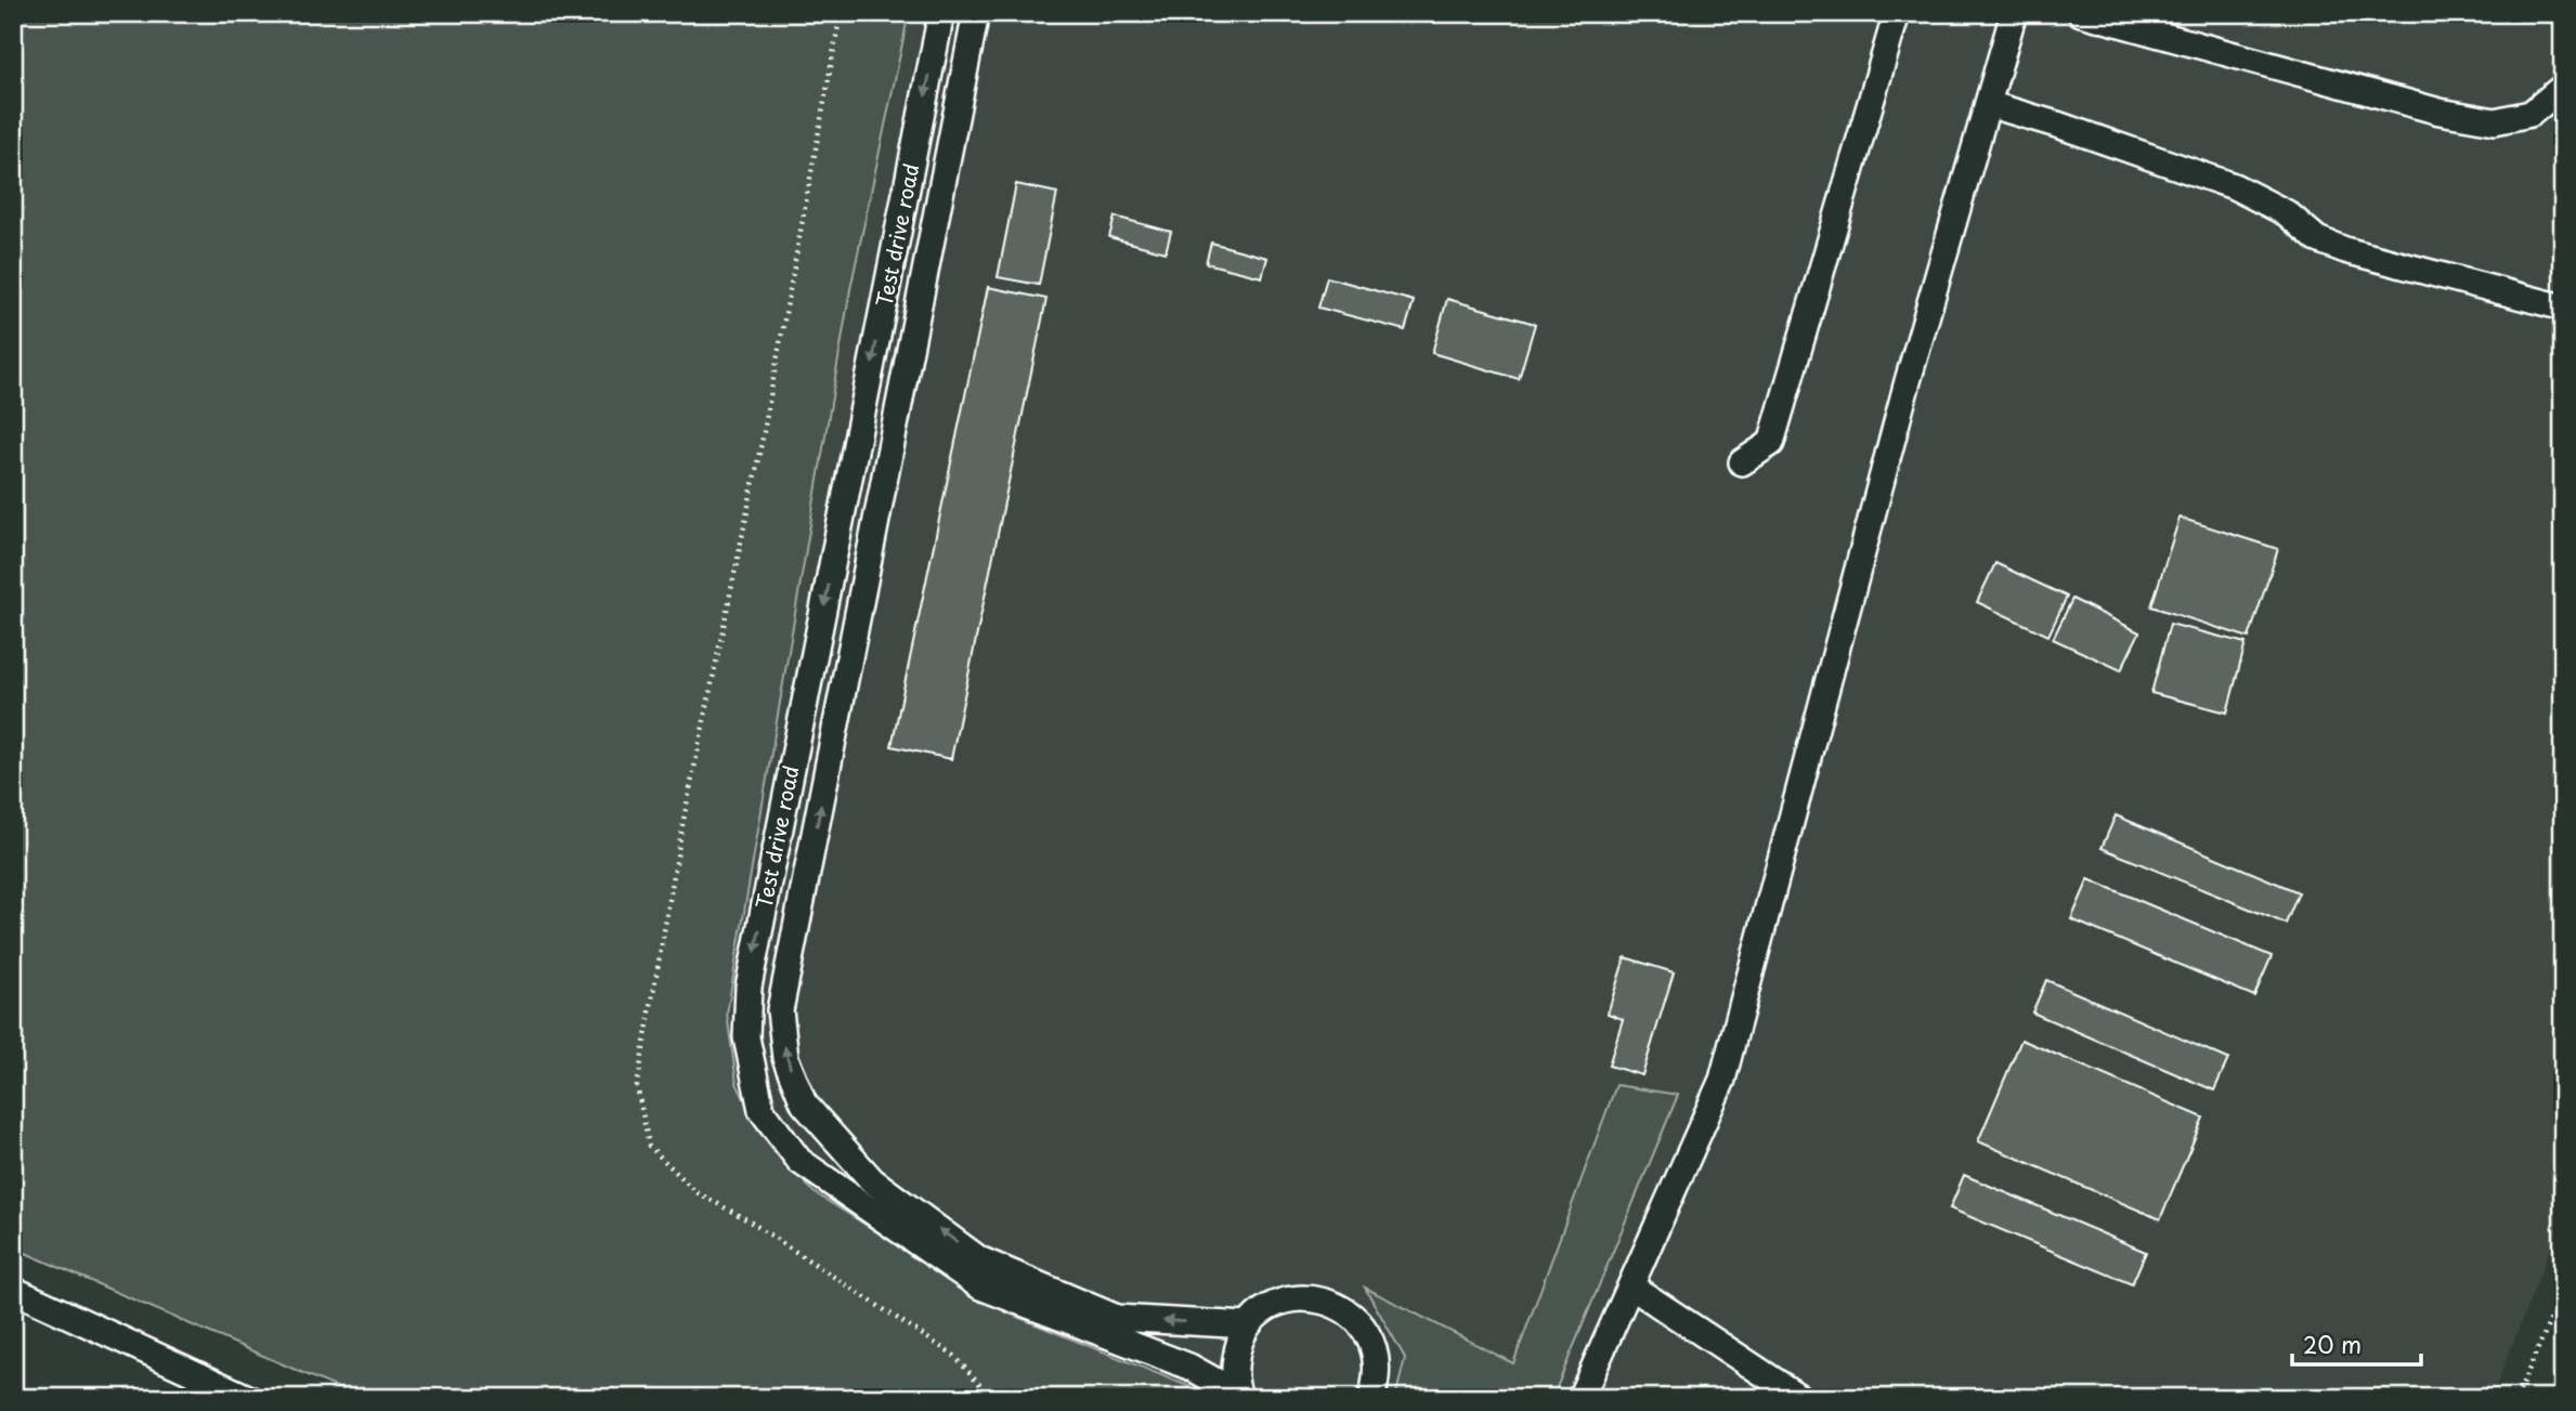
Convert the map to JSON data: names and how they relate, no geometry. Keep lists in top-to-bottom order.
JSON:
{
  "streets": {
    "lane": ["Test drive road"]
  },
  "scale_bar": "20 m"
}
